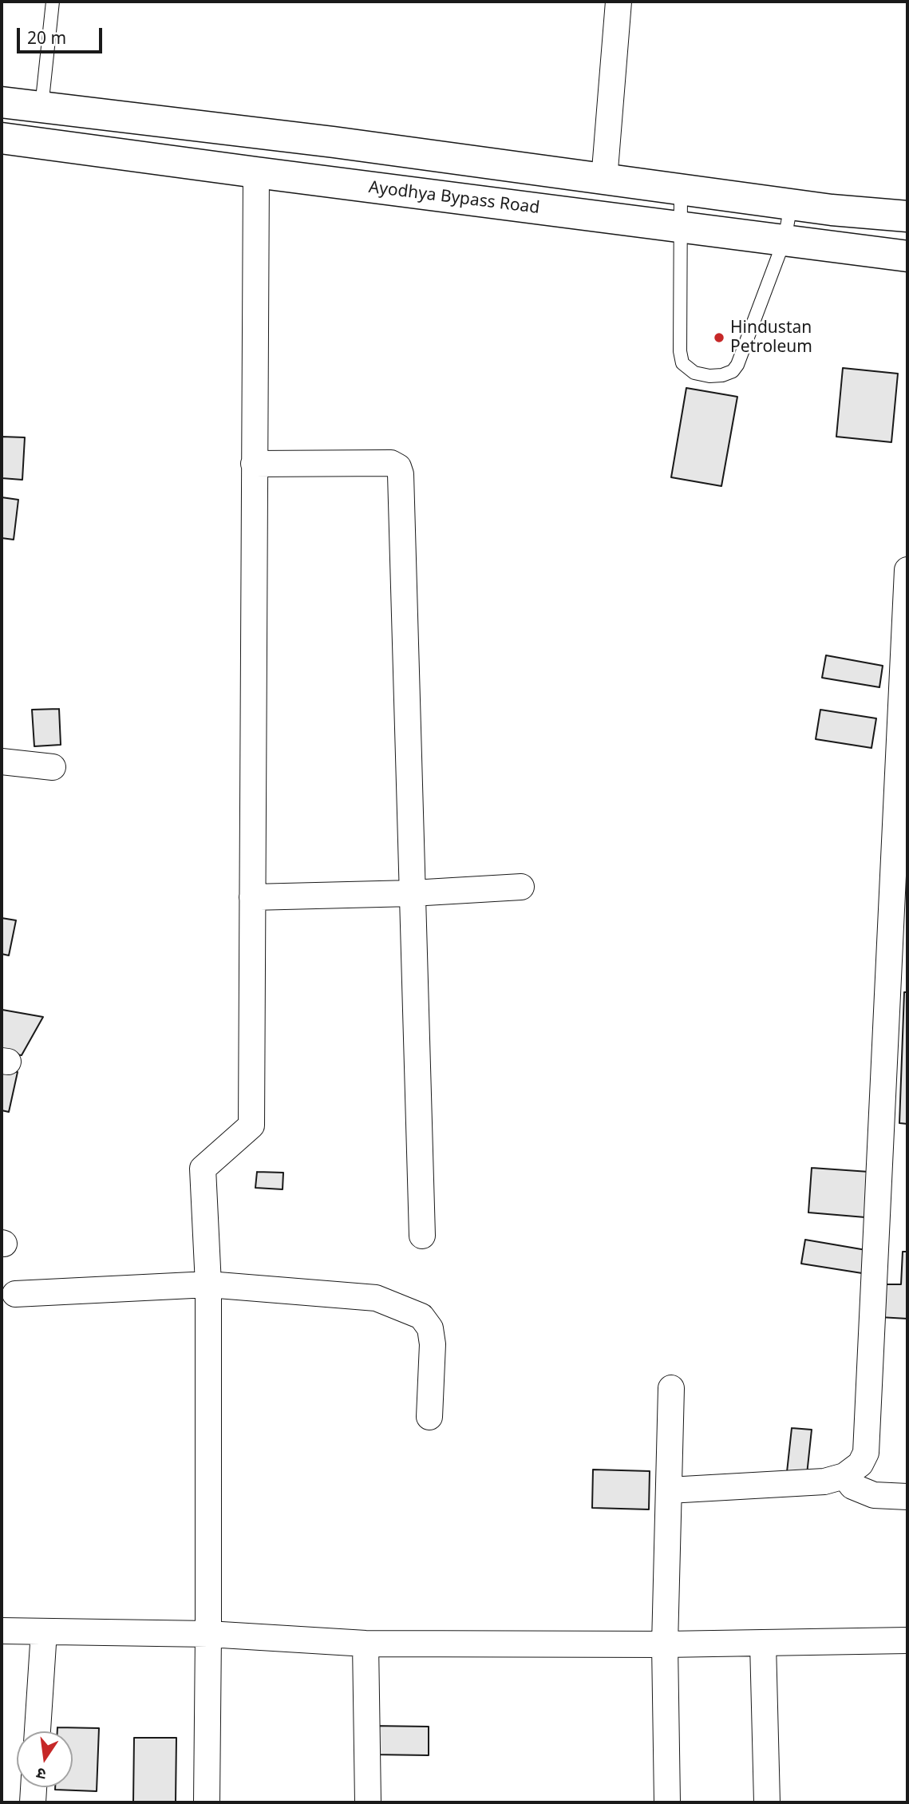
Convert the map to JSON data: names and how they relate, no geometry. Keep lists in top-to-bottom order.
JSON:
{
  "streets": {
    "main road": ["Ayodhya Bypass Road"]
  },
  "places": ["Hindustan Petroleum"],
  "scale_bar": "20 m",
  "north": "bottom"
}
